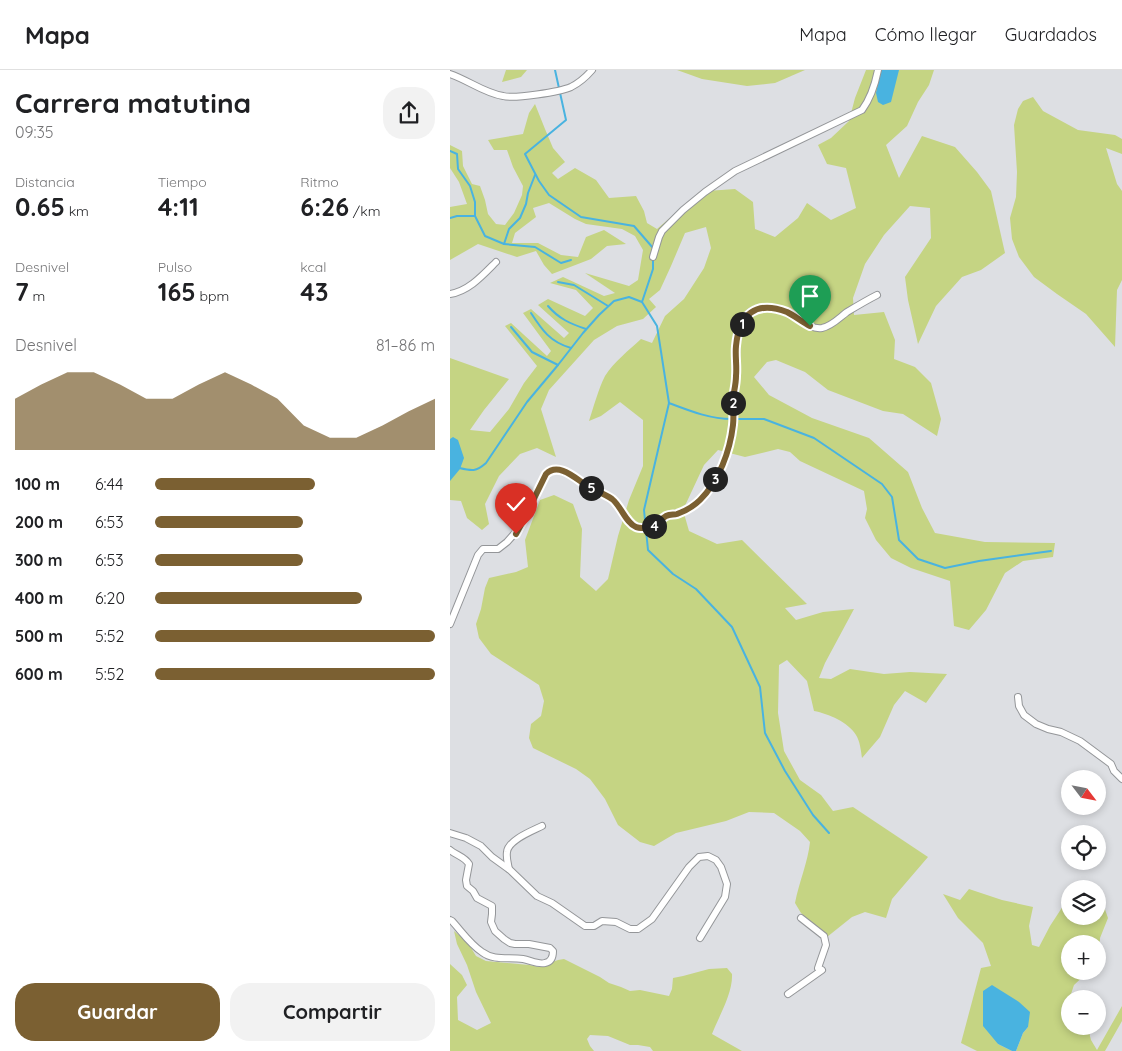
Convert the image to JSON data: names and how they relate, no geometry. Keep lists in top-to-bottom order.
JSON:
{
  "north": "bottom right",
  "page": {
    "header": "Mapa",
    "nav": ["Mapa", "Cómo llegar", "Guardados"],
    "heading": ["Carrera matutina", "09:35"],
    "stats": [
      ["Distancia", "0.65 km"],
      ["Tiempo", "4:11"],
      ["Ritmo", "6:26 /km"],
      ["Desnivel", "7 m"],
      ["Pulso", "165 bpm"],
      ["kcal", "43"]
    ],
    "pins": [
      "1",
      "2",
      "3",
      "5",
      "4"
    ],
    "chart": ["Desnivel", "81–86 m"],
    "list": [
      {
        "name": "100 m",
        "note": "6:44"
      },
      {
        "name": "200 m",
        "note": "6:53"
      },
      {
        "name": "300 m",
        "note": "6:53"
      },
      {
        "name": "400 m",
        "note": "6:20"
      },
      {
        "name": "500 m",
        "note": "5:52"
      },
      {
        "name": "600 m",
        "note": "5:52"
      }
    ],
    "map_buttons": ["+", "−"],
    "buttons": ["Guardar", "Compartir"]
  }
}
